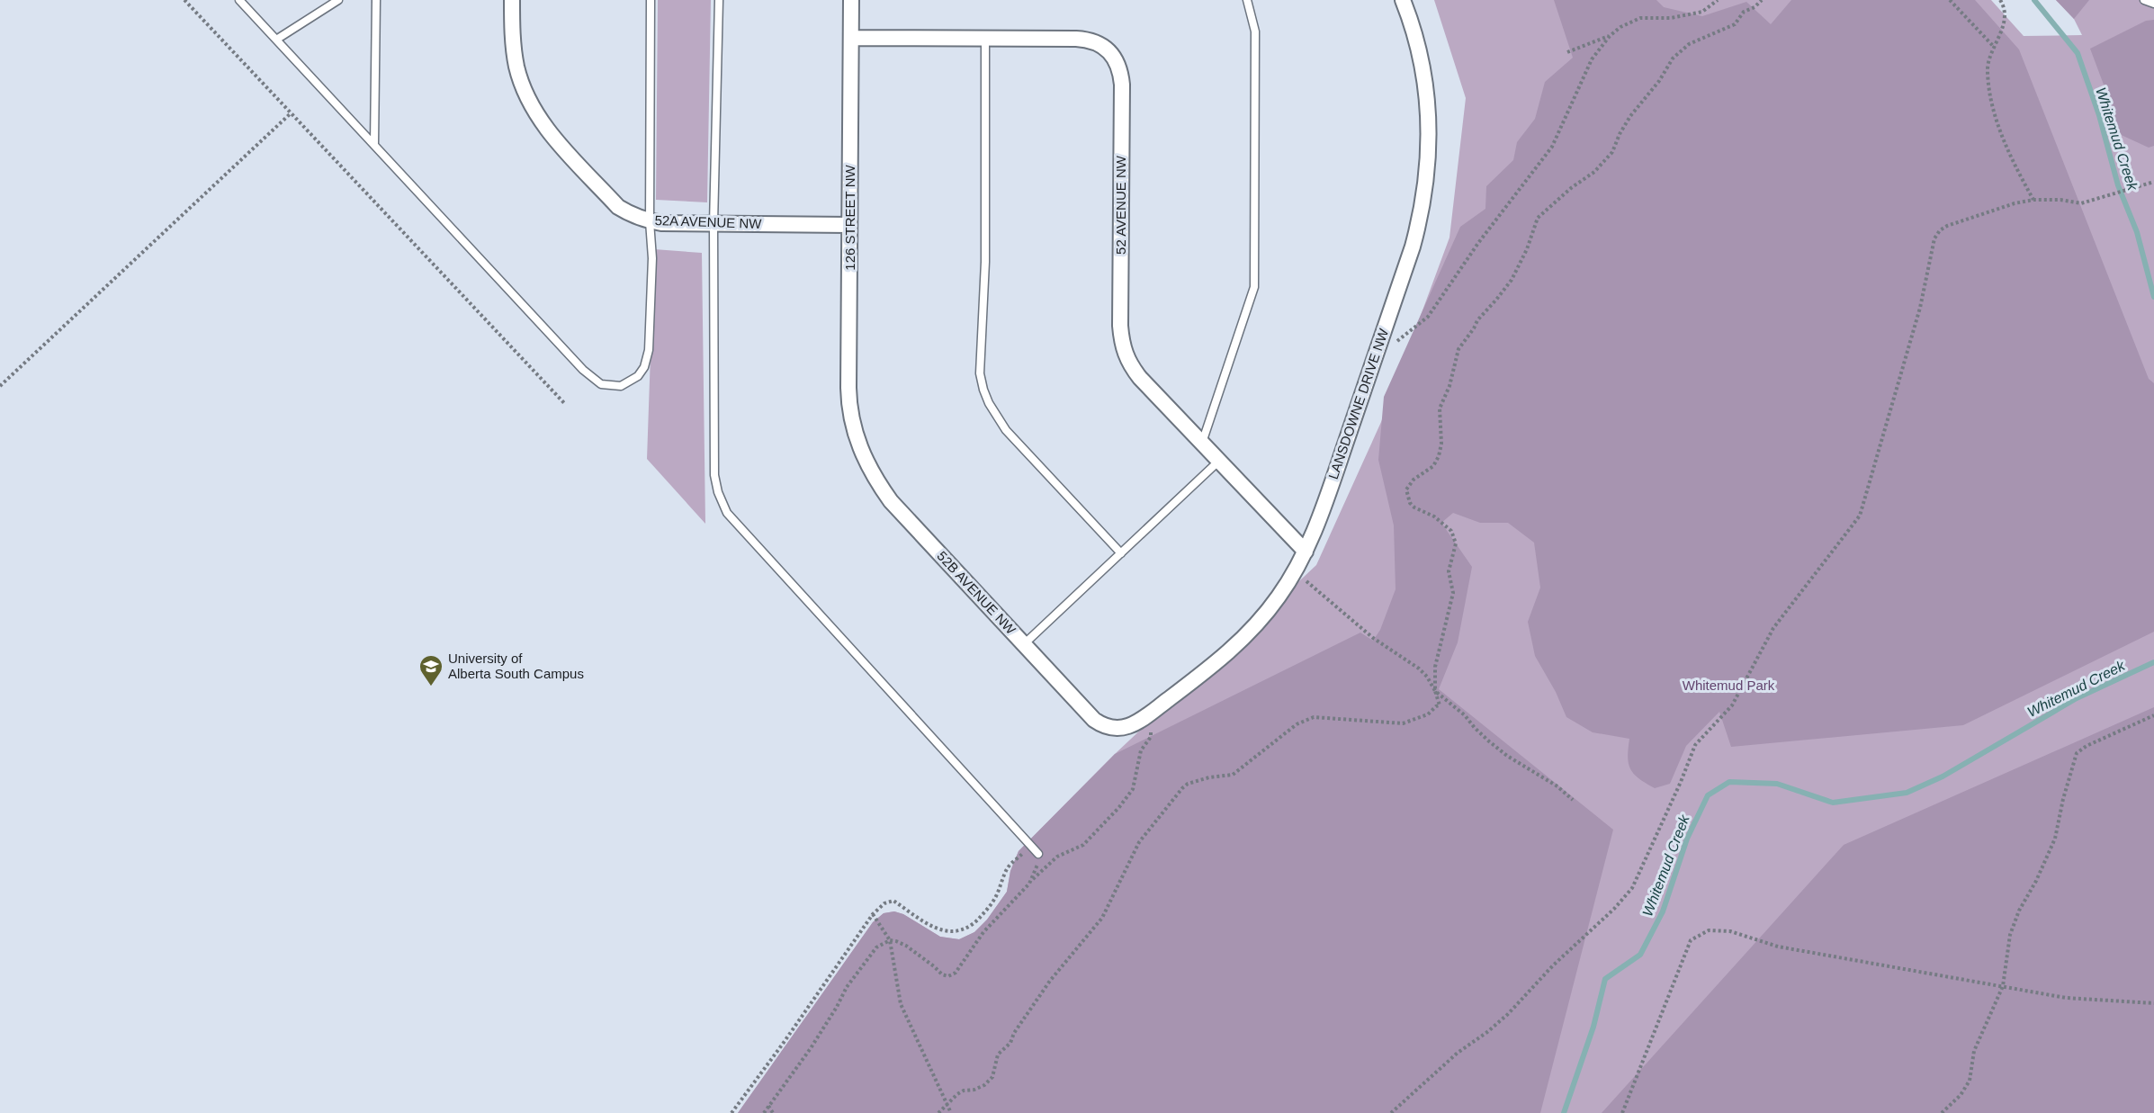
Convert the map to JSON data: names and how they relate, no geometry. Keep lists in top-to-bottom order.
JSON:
{
  "streets": {
    "street": [
      "52 AVENUE NW",
      "126 STREET NW",
      "52A AVENUE NW",
      "LANSDOWNE DRIVE NW",
      "52B AVENUE NW"
    ]
  },
  "crossings": [
    ["52 AVENUE NW", "126 STREET NW"],
    ["52 AVENUE NW", "LANSDOWNE DRIVE NW"],
    ["126 STREET NW", "52A AVENUE NW"],
    ["126 STREET NW", "52B AVENUE NW"],
    ["LANSDOWNE DRIVE NW", "52B AVENUE NW"]
  ],
  "water": ["Whitemud Creek"],
  "parks": ["Whitemud Park"],
  "places": {
    "school or university": ["University of Alberta South Campus"]
  }
}
